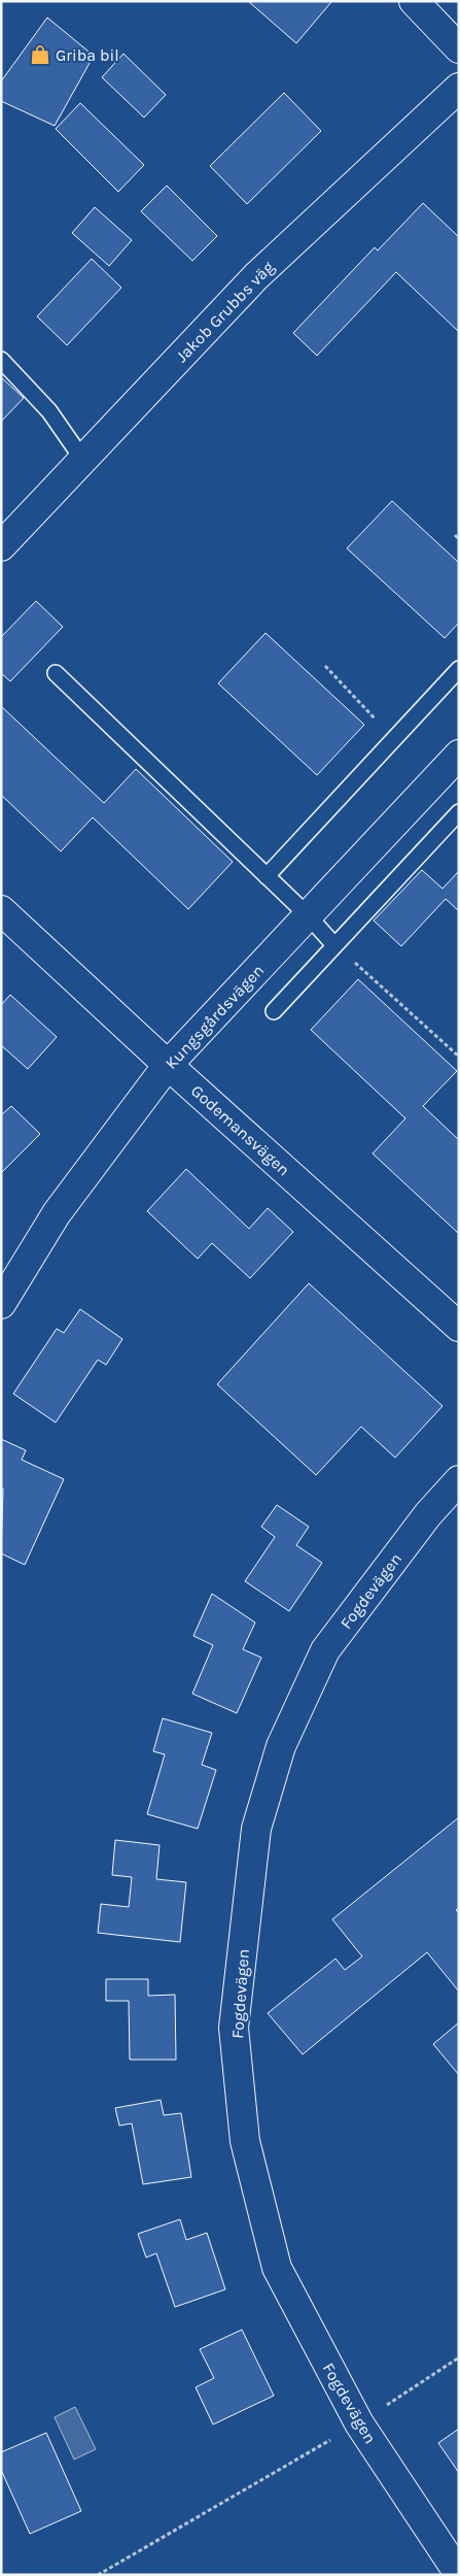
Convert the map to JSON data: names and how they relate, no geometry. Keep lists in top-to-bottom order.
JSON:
{
  "streets": {
    "street": [
      "Jakob Grubbs väg",
      "Kungsgårdsvägen",
      "Godemansvägen",
      "Fogdevägen"
    ]
  },
  "crossings": [
    ["Kungsgårdsvägen", "Godemansvägen"]
  ],
  "places": {
    "shop": ["Griba bil"]
  }
}
